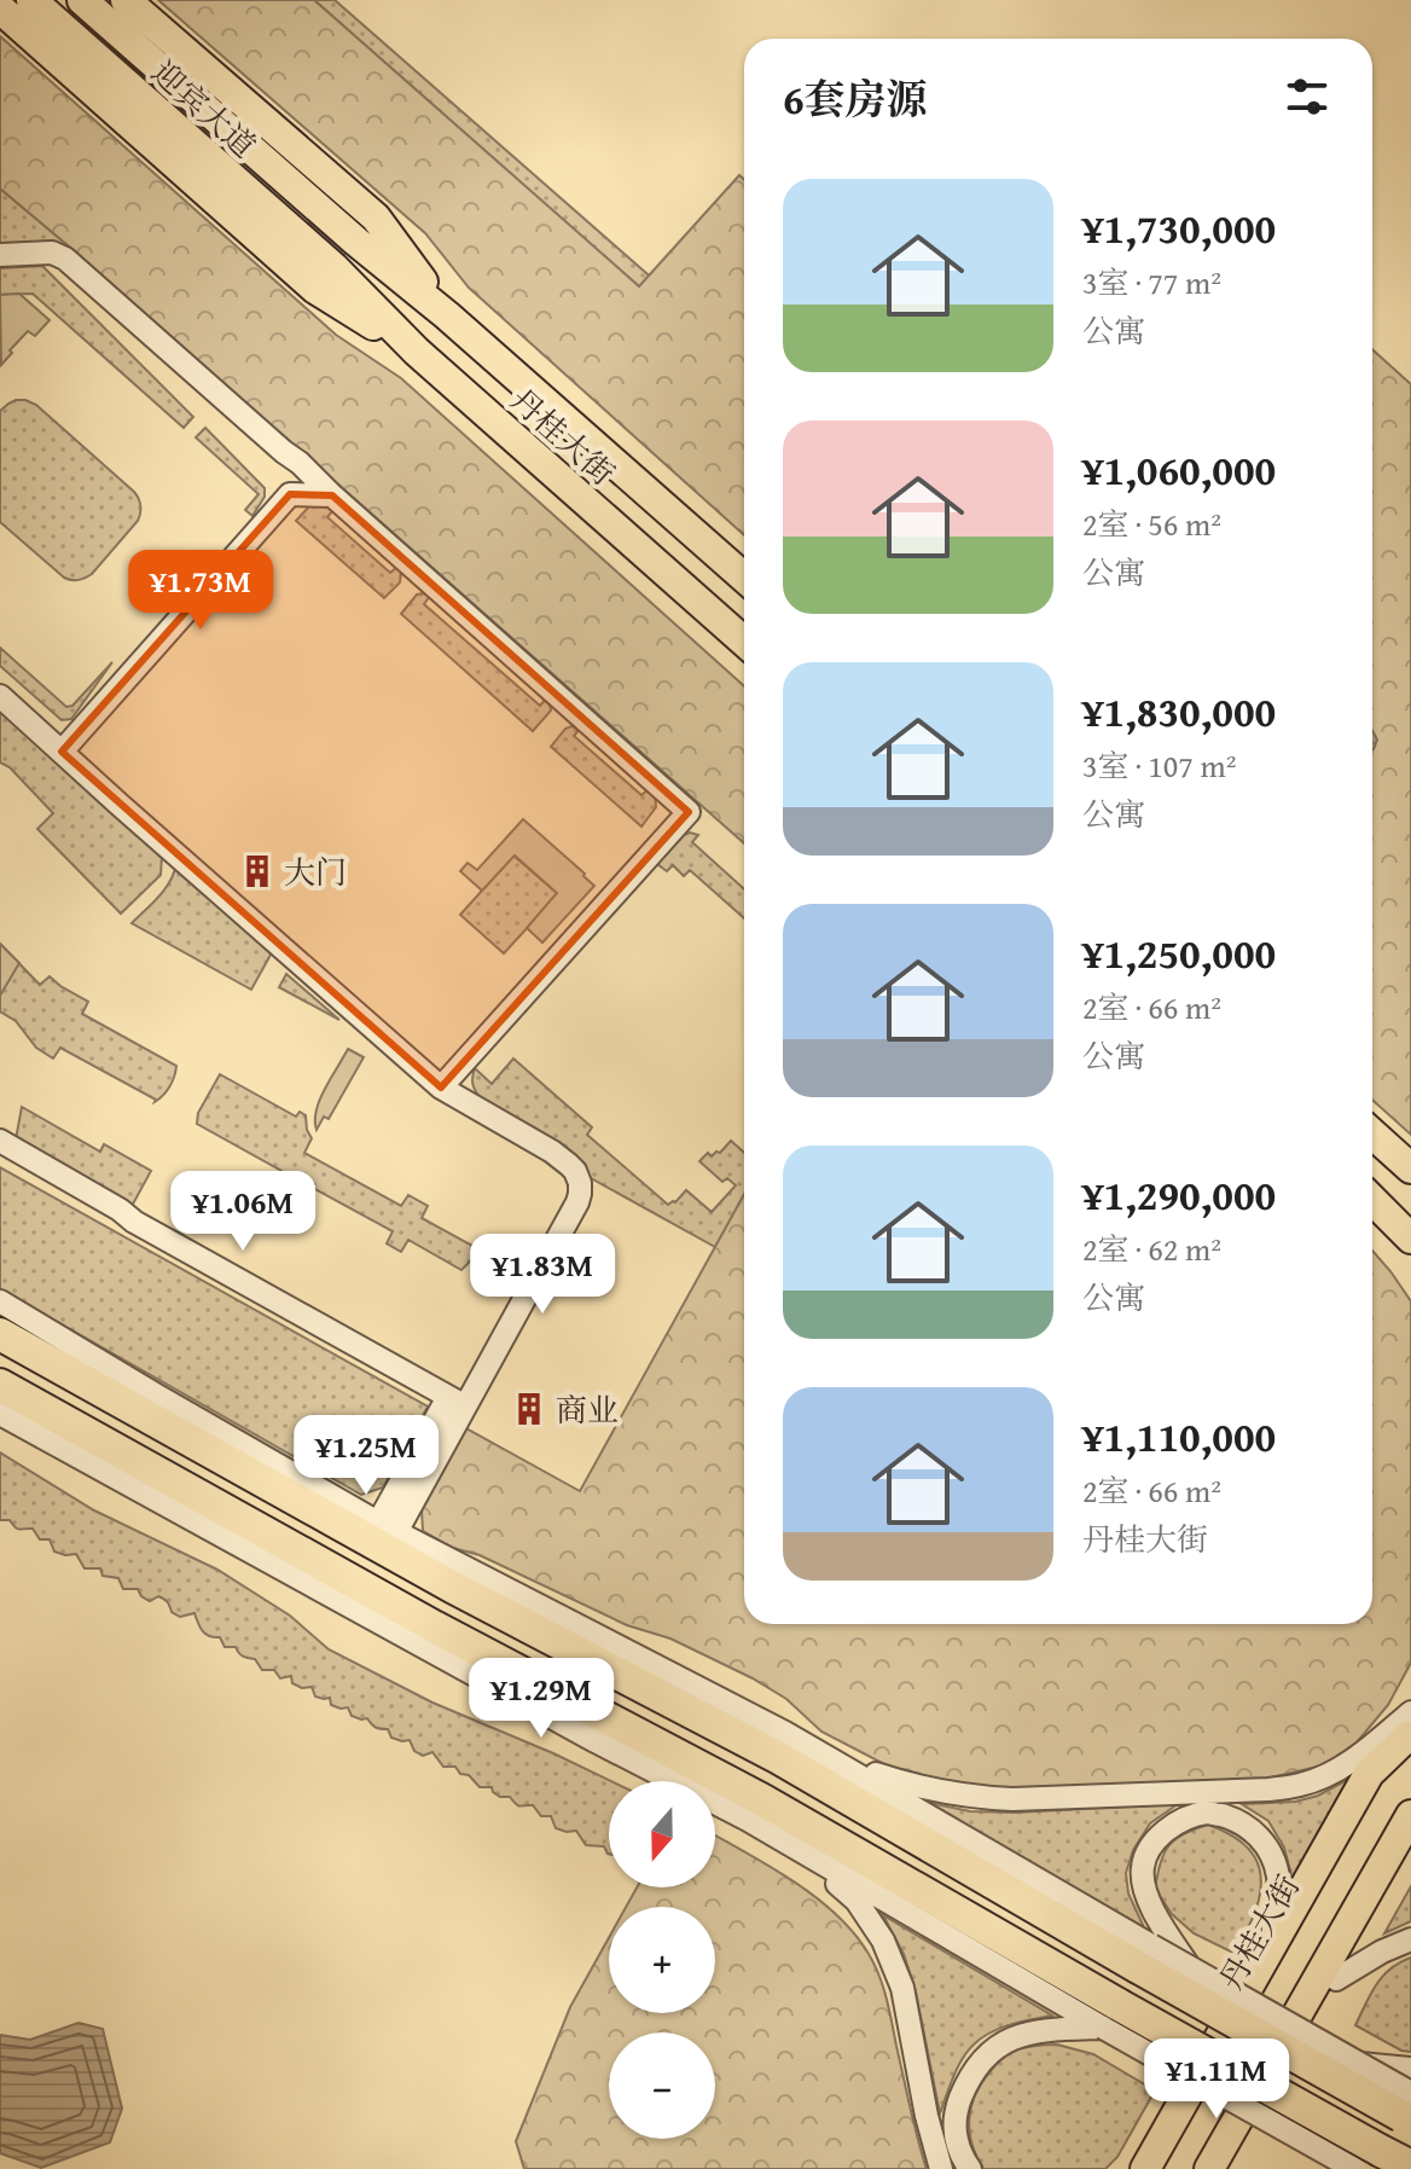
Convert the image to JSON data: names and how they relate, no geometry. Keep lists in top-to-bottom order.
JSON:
{
  "streets": {
    "main road": ["迎宾大道", "丹桂大街"]
  },
  "crossings": [
    ["迎宾大道", "丹桂大街"]
  ],
  "places": {
    "building": ["大门", "商业"]
  },
  "north": "bottom",
  "page": {
    "heading": "6套房源",
    "list": [
      {
        "name": "¥1,730,000",
        "note": "3室 · 77 m² · 公寓"
      },
      {
        "name": "¥1,060,000",
        "note": "2室 · 56 m² · 公寓"
      },
      {
        "name": "¥1,830,000",
        "note": "3室 · 107 m² · 公寓"
      },
      {
        "name": "¥1,250,000",
        "note": "2室 · 66 m² · 公寓"
      },
      {
        "name": "¥1,290,000",
        "note": "2室 · 62 m² · 公寓"
      },
      {
        "name": "¥1,110,000",
        "note": "2室 · 66 m² · 丹桂大街"
      }
    ],
    "price": [
      "¥1.73M",
      "¥1.06M",
      "¥1.83M",
      "¥1.25M",
      "¥1.29M",
      "¥1.11M"
    ],
    "map_buttons": ["+", "−"]
  }
}
